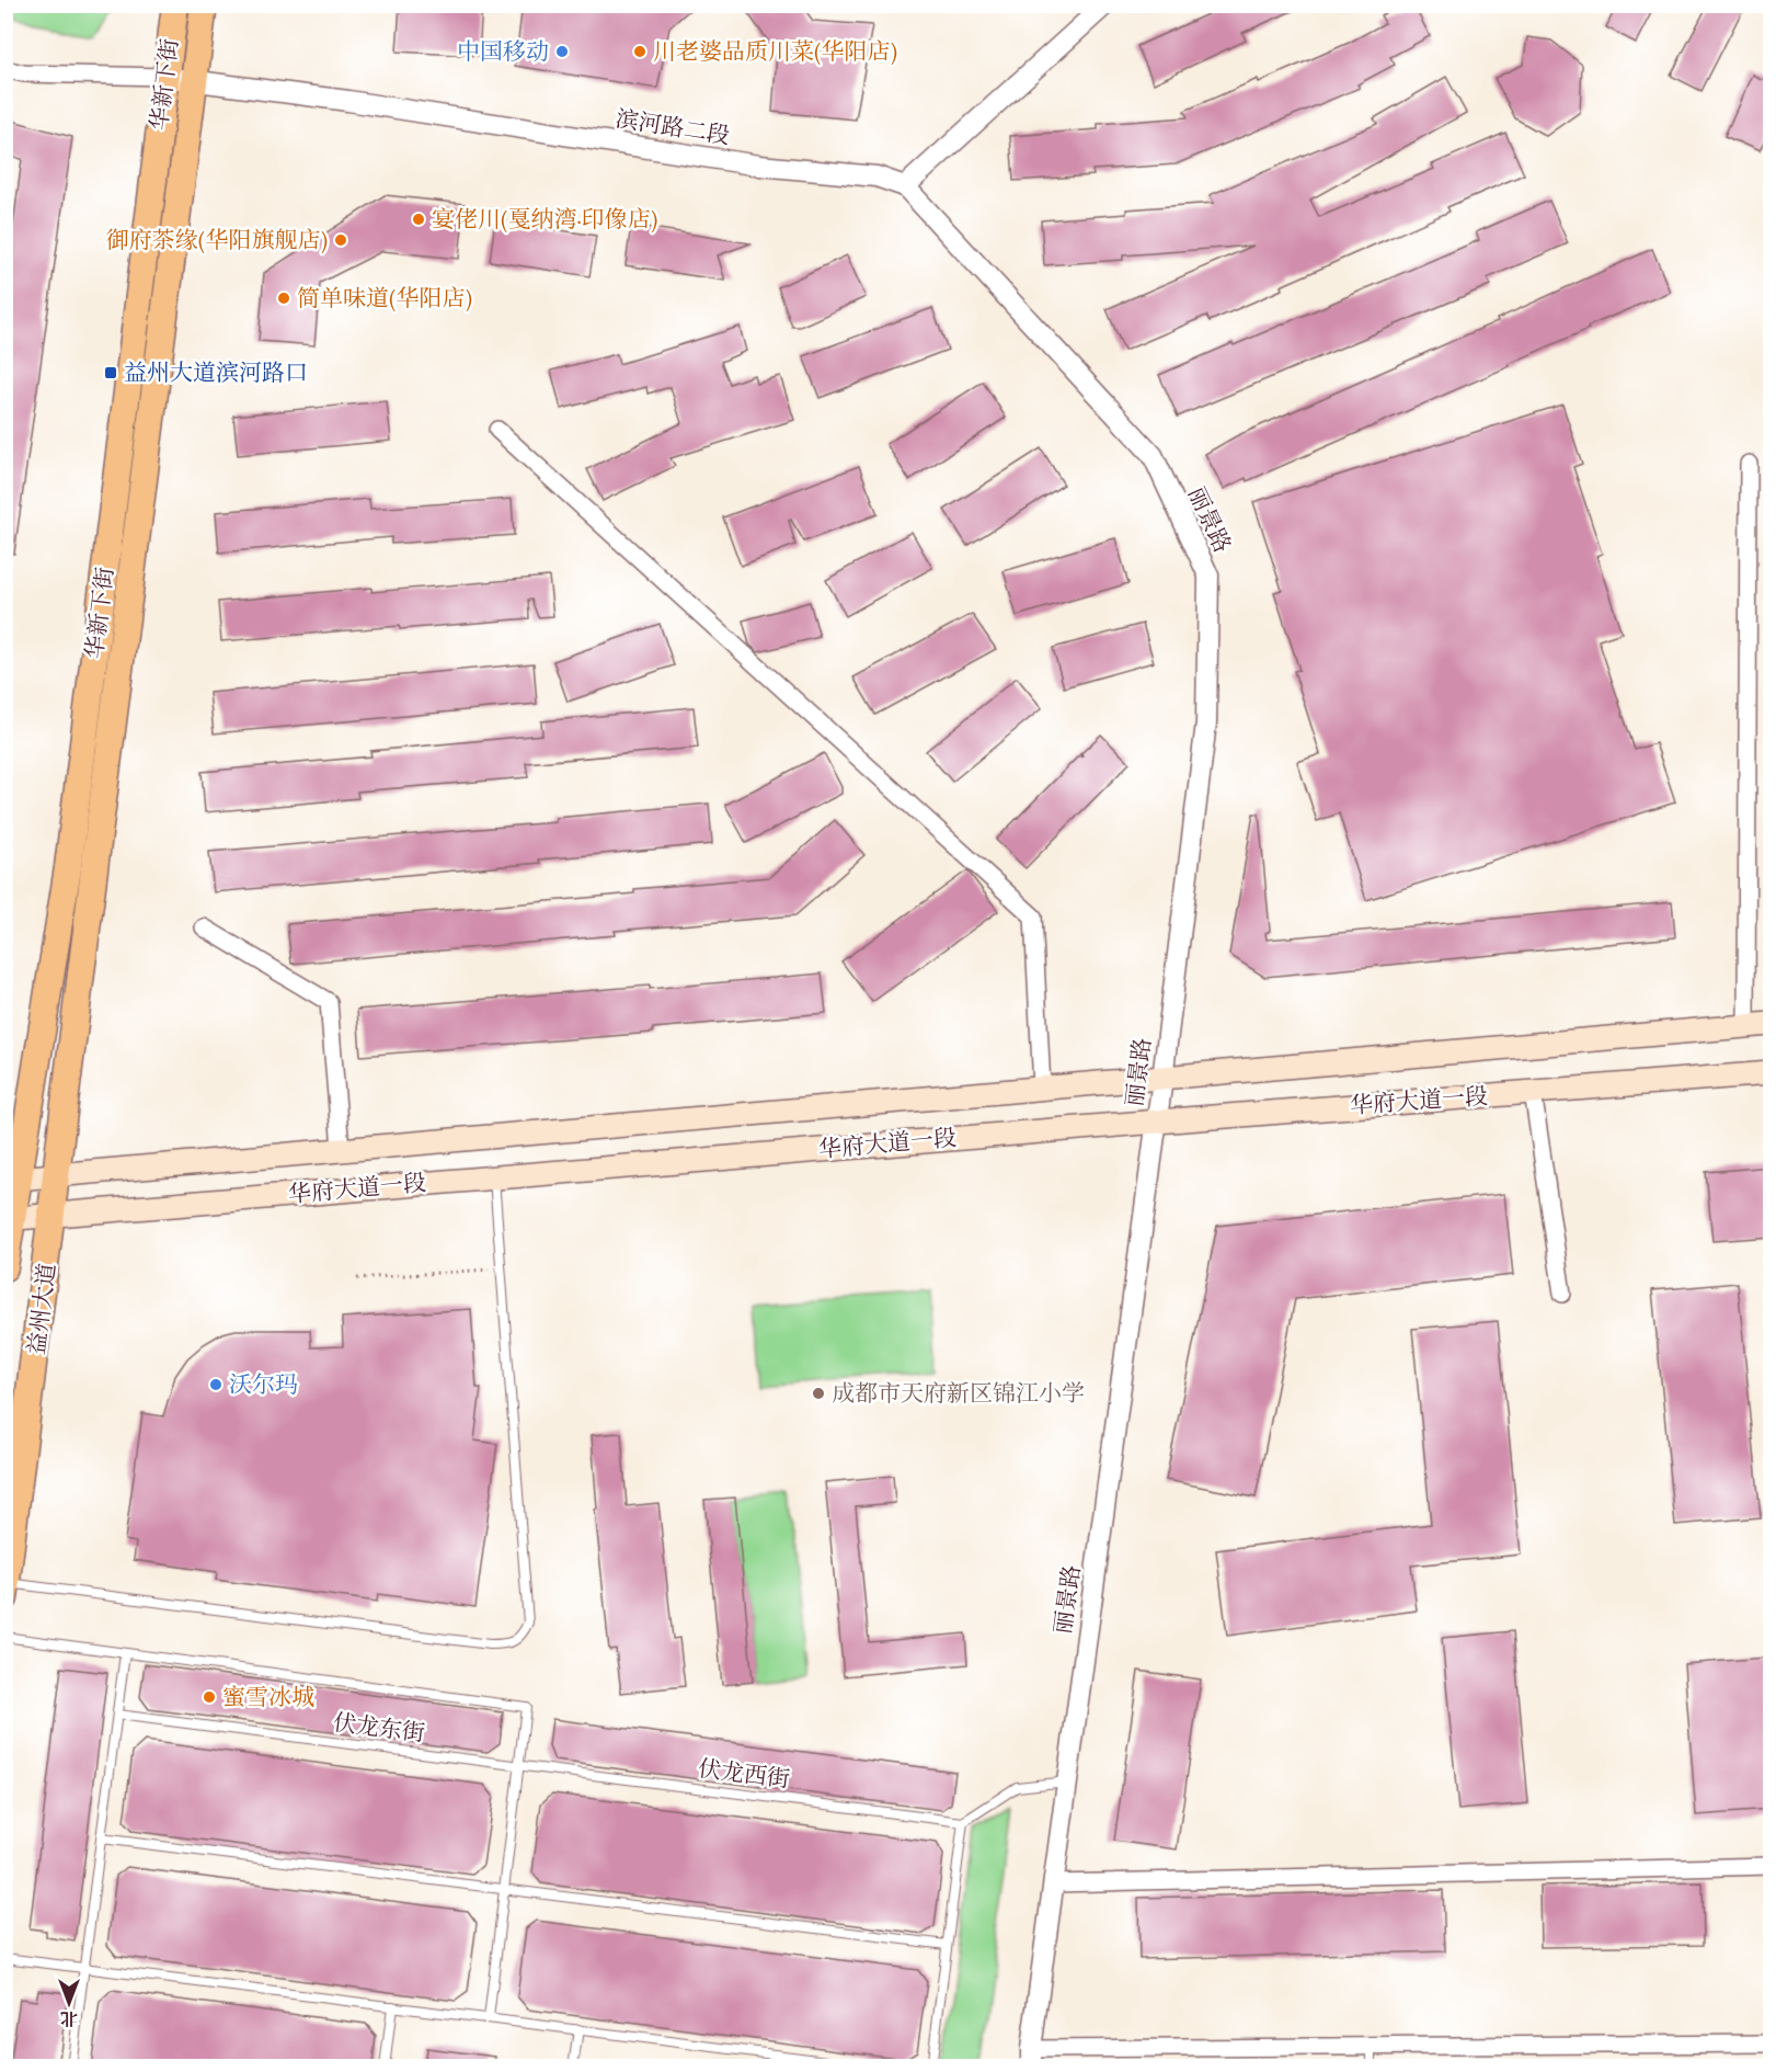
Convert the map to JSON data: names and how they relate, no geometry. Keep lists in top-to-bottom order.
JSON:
{
  "streets": {
    "main road": ["华新下街", "华府大道一段", "益州大道"],
    "street": ["滨河路二段", "丽景路"],
    "lane": ["伏龙东街", "伏龙西街"]
  },
  "crossings": [
    ["华新下街", "滨河路二段"],
    ["华新下街", "华府大道一段"],
    ["华新下街", "益州大道"],
    ["滨河路二段", "丽景路"],
    ["滨河路二段", "益州大道"],
    ["丽景路", "华府大道一段"],
    ["华府大道一段", "益州大道"],
    ["伏龙东街", "伏龙西街"]
  ],
  "places": {
    "other": [
      "中国移动",
      "川老婆品质川菜(华阳店)",
      "宴佬川(戛纳湾·印像店)",
      "御府茶缘(华阳旗舰店)",
      "简单味道(华阳店)",
      "沃尔玛",
      "成都市天府新区锦江小学",
      "蜜雪冰城"
    ],
    "transit": ["益州大道滨河路口"]
  },
  "north": "bottom"
}
